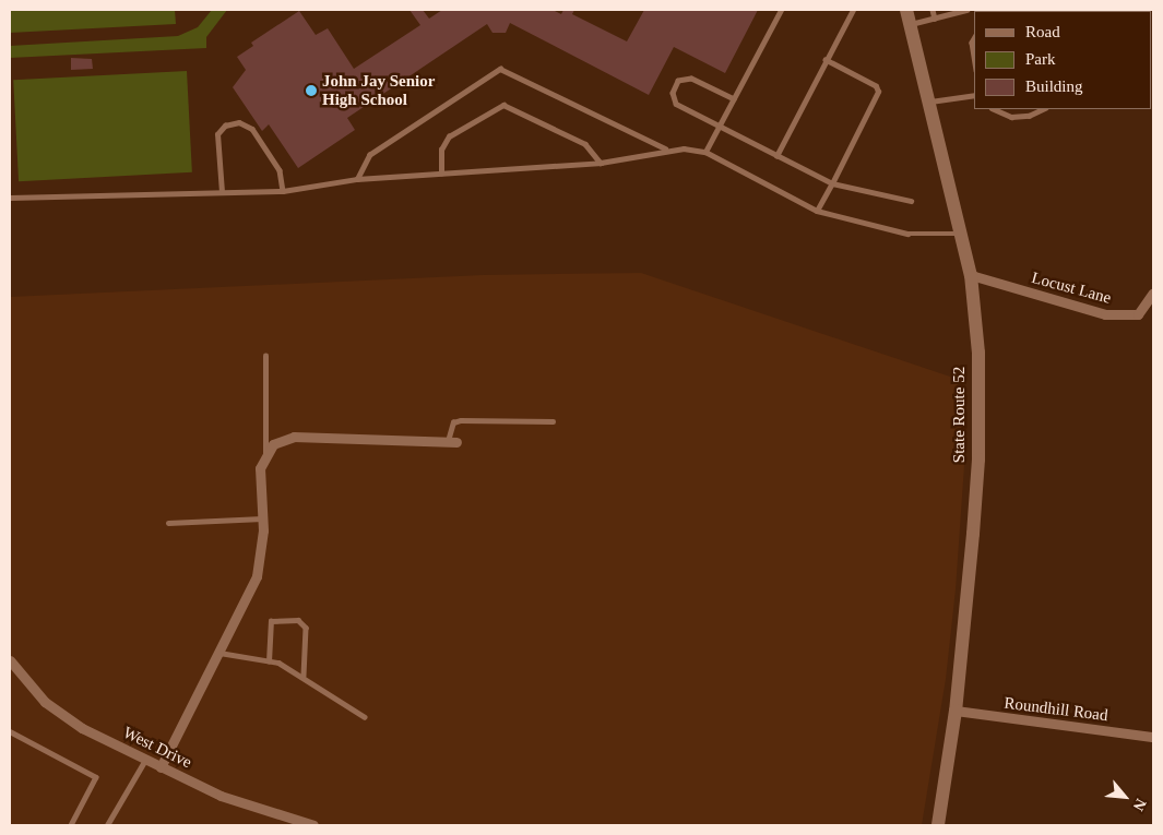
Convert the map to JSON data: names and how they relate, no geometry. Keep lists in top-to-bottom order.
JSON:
{
  "streets": {
    "main road": ["State Route 52"],
    "street": ["Locust Lane", "Roundhill Road", "West Drive"]
  },
  "crossings": [
    ["Locust Lane", "State Route 52"],
    ["State Route 52", "Roundhill Road"]
  ],
  "places": ["John Jay Senior High School"],
  "legend": ["Road", "Park", "Building"],
  "north": "bottom right"
}
